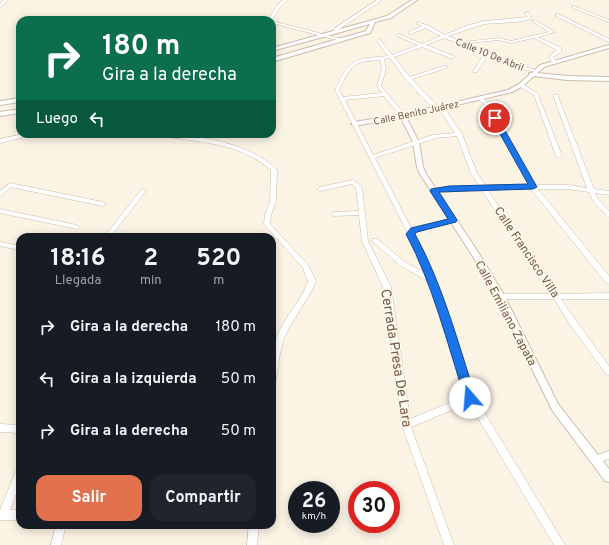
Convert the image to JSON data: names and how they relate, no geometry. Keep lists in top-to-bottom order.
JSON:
{
  "streets": {
    "street": [
      "Calle 10 De Abril",
      "Calle Benito Juárez",
      "Calle Francisco Villa",
      "Calle Emiliano Zapata",
      "Cerrada Presa De Lara"
    ]
  },
  "crossings": [
    ["Calle 10 De Abril", "Calle Benito Juárez"],
    ["Calle 10 De Abril", "Calle Francisco Villa"],
    ["Calle 10 De Abril", "Calle Emiliano Zapata"],
    ["Calle Benito Juárez", "Calle Francisco Villa"],
    ["Calle Benito Juárez", "Calle Emiliano Zapata"]
  ],
  "page": {
    "turn": ["180 m", "Gira a la derecha"],
    "then": "Luego",
    "eta": [
      "18:16",
      "Llegada",
      "2",
      "min",
      "520",
      "m"
    ],
    "list": [
      {
        "name": "Gira a la derecha",
        "value": "180 m"
      },
      {
        "name": "Gira a la izquierda",
        "value": "50 m"
      },
      {
        "name": "Gira a la derecha",
        "value": "50 m"
      }
    ],
    "buttons": ["Salir", "Compartir"],
    "speed": "26 km/h",
    "limit": "30"
  }
}
